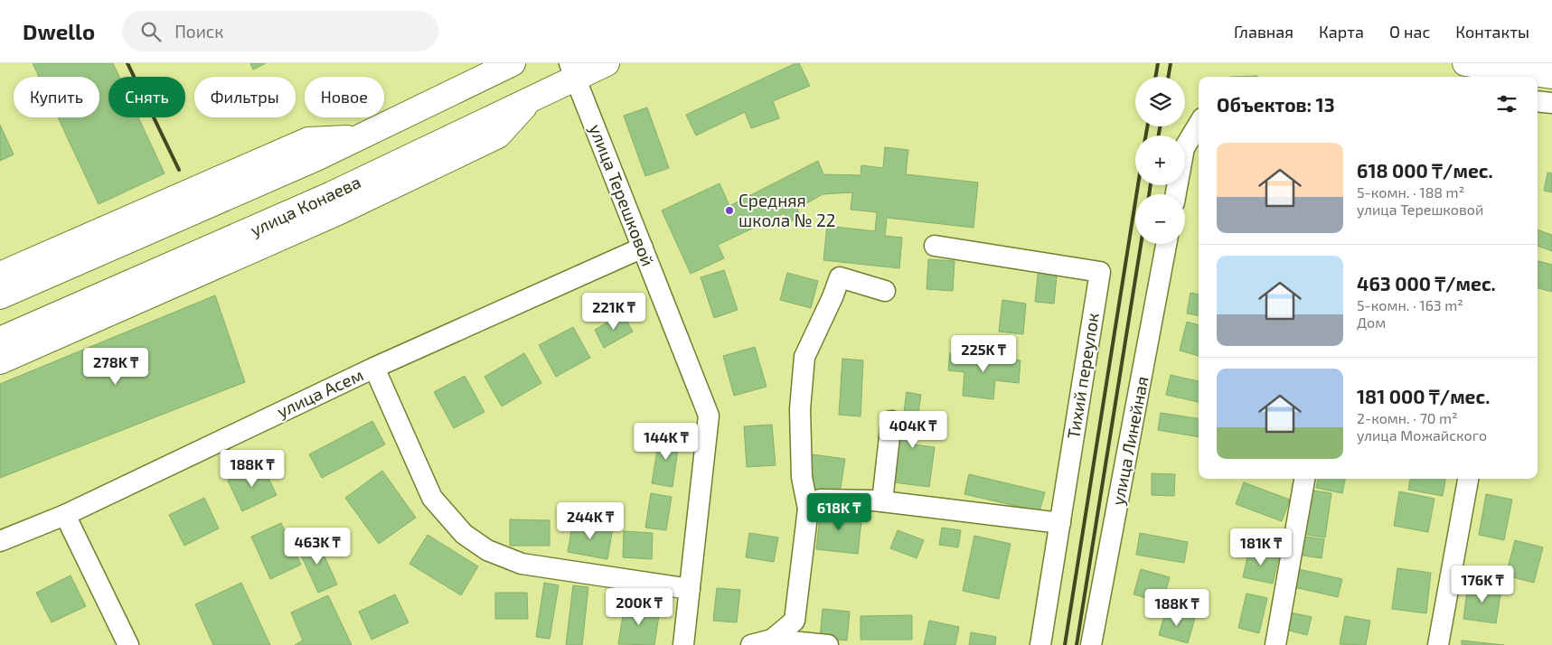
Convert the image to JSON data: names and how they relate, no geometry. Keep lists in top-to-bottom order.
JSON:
{
  "streets": {
    "main road": ["улица Конаева"],
    "street": [
      "улица Терешковой",
      "Тихий переулок",
      "улица Асем",
      "улица Линейная"
    ]
  },
  "crossings": [
    ["улица Терешковой", "улица Конаева"],
    ["улица Терешковой", "улица Асем"]
  ],
  "places": ["Средняя школа № 22"],
  "page": {
    "header": "Dwello",
    "search": "Поиск",
    "nav": [
      "Главная",
      "Карта",
      "О нас",
      "Контакты"
    ],
    "map_buttons": ["+", "−"],
    "chip": [
      "Купить",
      "Снять",
      "Фильтры",
      "Новое"
    ],
    "heading": "Объектов: 13",
    "list": [
      {
        "name": "618 000 ₸/мес.",
        "note": "5-комн. · 188 m² · улица Терешковой"
      },
      {
        "name": "463 000 ₸/мес.",
        "note": "5-комн. · 163 m² · Дом"
      },
      {
        "name": "181 000 ₸/мес.",
        "note": "2-комн. · 70 m² · улица Можайского"
      }
    ],
    "price": [
      "221K ₸",
      "225K ₸",
      "278K ₸",
      "404K ₸",
      "144K ₸",
      "188K ₸",
      "618K ₸",
      "244K ₸",
      "463K ₸",
      "181K ₸",
      "176K ₸",
      "200K ₸",
      "188K ₸"
    ]
  }
}
